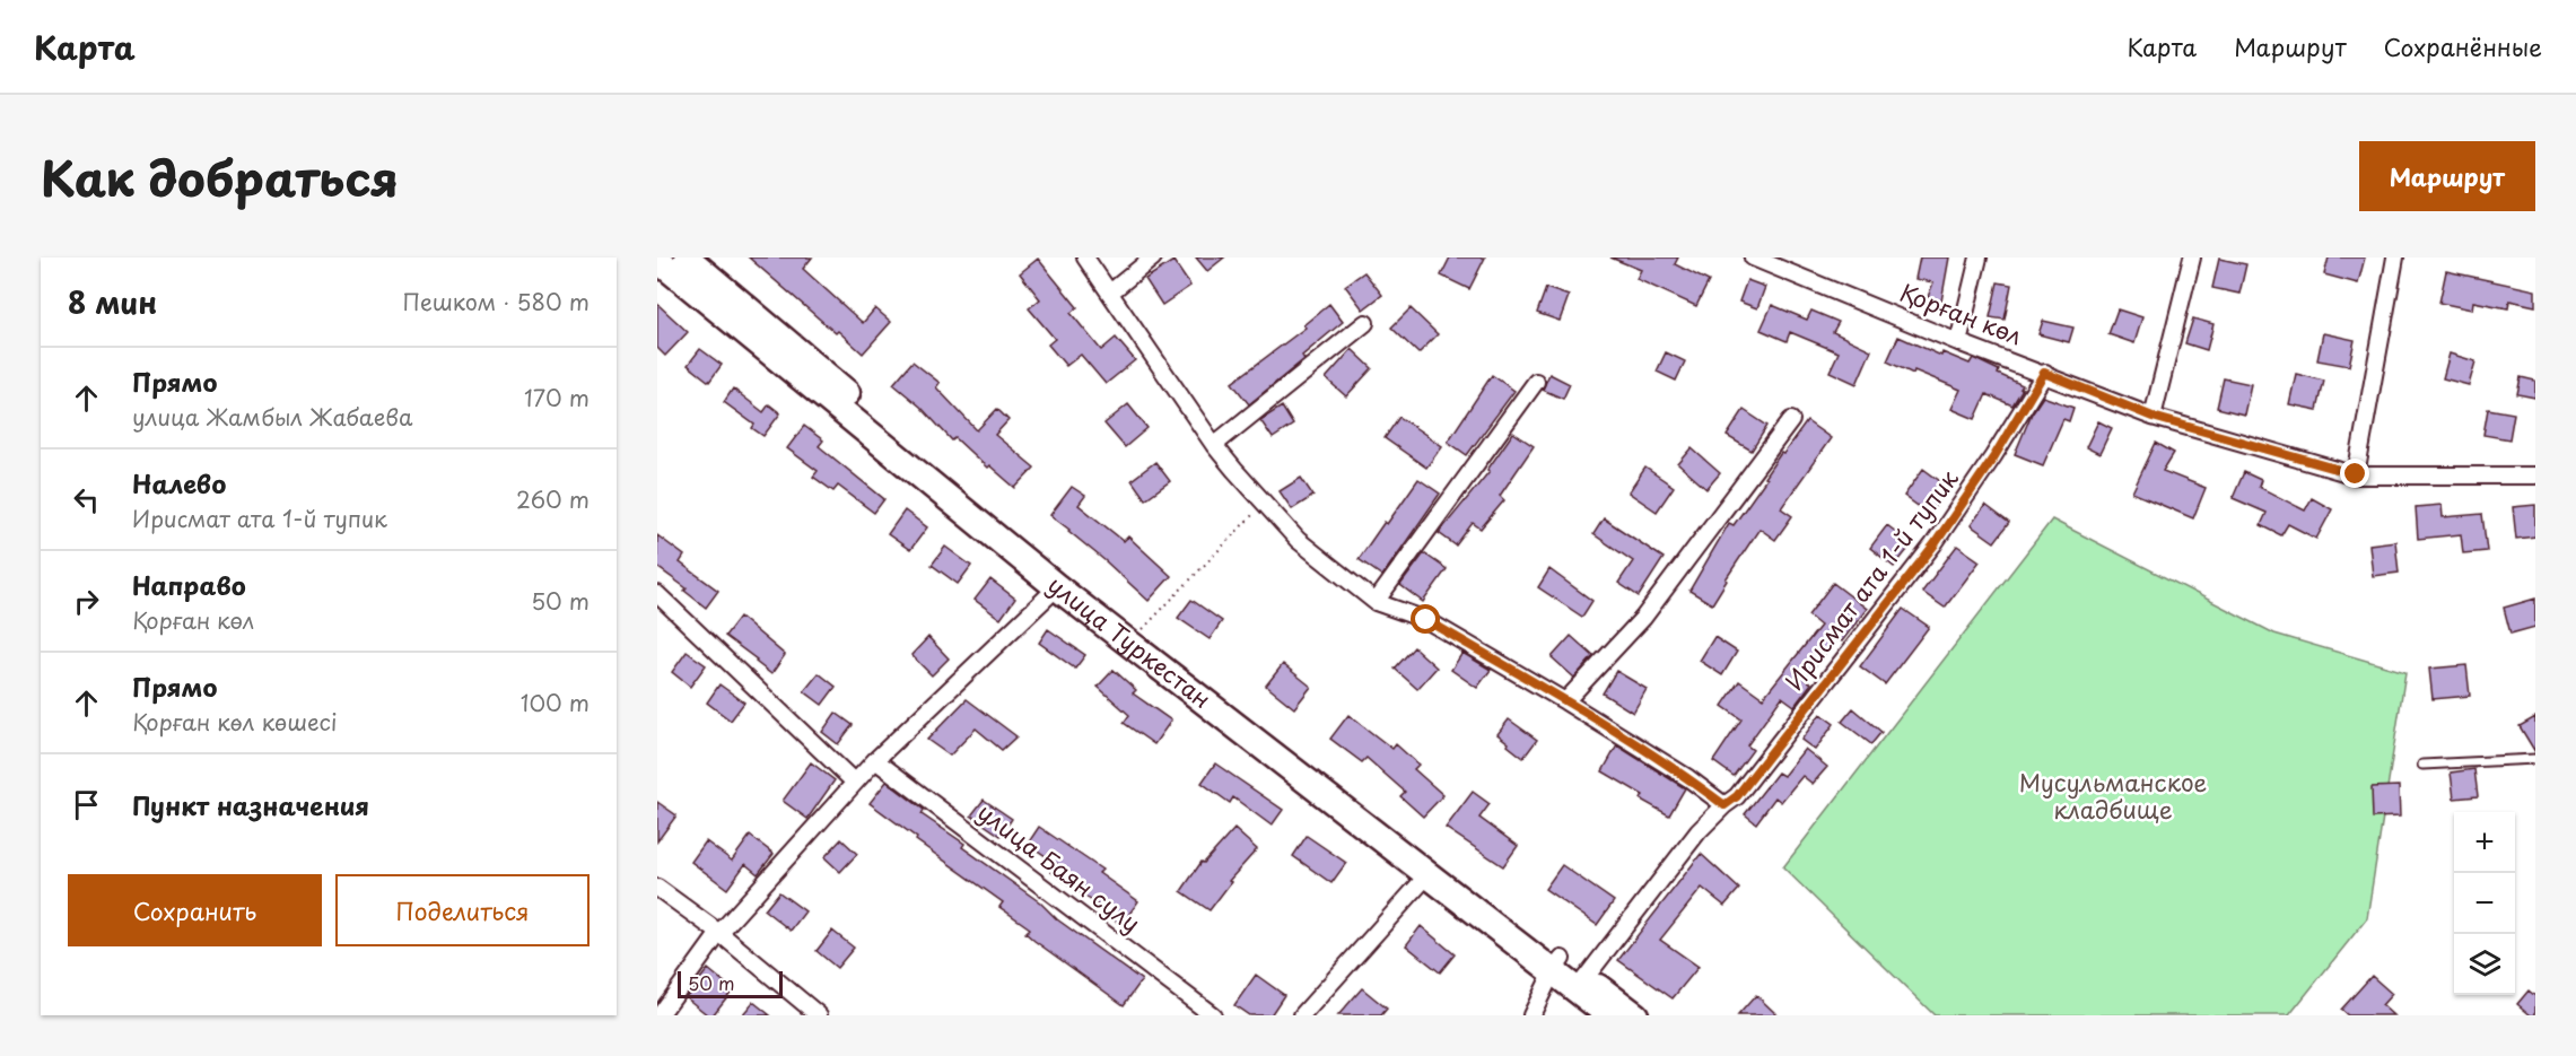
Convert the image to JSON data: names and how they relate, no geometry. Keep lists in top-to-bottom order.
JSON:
{
  "streets": {
    "highway": ["улица Туркестан"],
    "street": ["Қорған көл", "Ирисмат ата 1-й тупик", "улица Баян сулу"]
  },
  "crossings": [
    ["Қорған көл", "Ирисмат ата 1-й тупик"],
    ["Ирисмат ата 1-й тупик", "улица Туркестан"]
  ],
  "parks": ["Мусульманское кладбище"],
  "scale_bar": "50 m",
  "page": {
    "header": "Карта",
    "nav": ["Карта", "Маршрут", "Сохранённые"],
    "title": "Как добраться",
    "buttons": [
      "Маршрут",
      ["Сохранить", "Поделиться"]
    ],
    "heading": ["8 мин", "Пешком · 580 m"],
    "list": [
      ["Прямо", "улица Жамбыл Жабаева", "170 m"],
      ["Налево", "Ирисмат ата 1-й тупик", "260 m"],
      ["Направо", "Қорған көл", "50 m"],
      ["Прямо", "Қорған көл көшесі", "100 m"],
      "Пункт назначения"
    ],
    "map_buttons": ["+", "−"],
    "scale": "50 m"
  }
}
